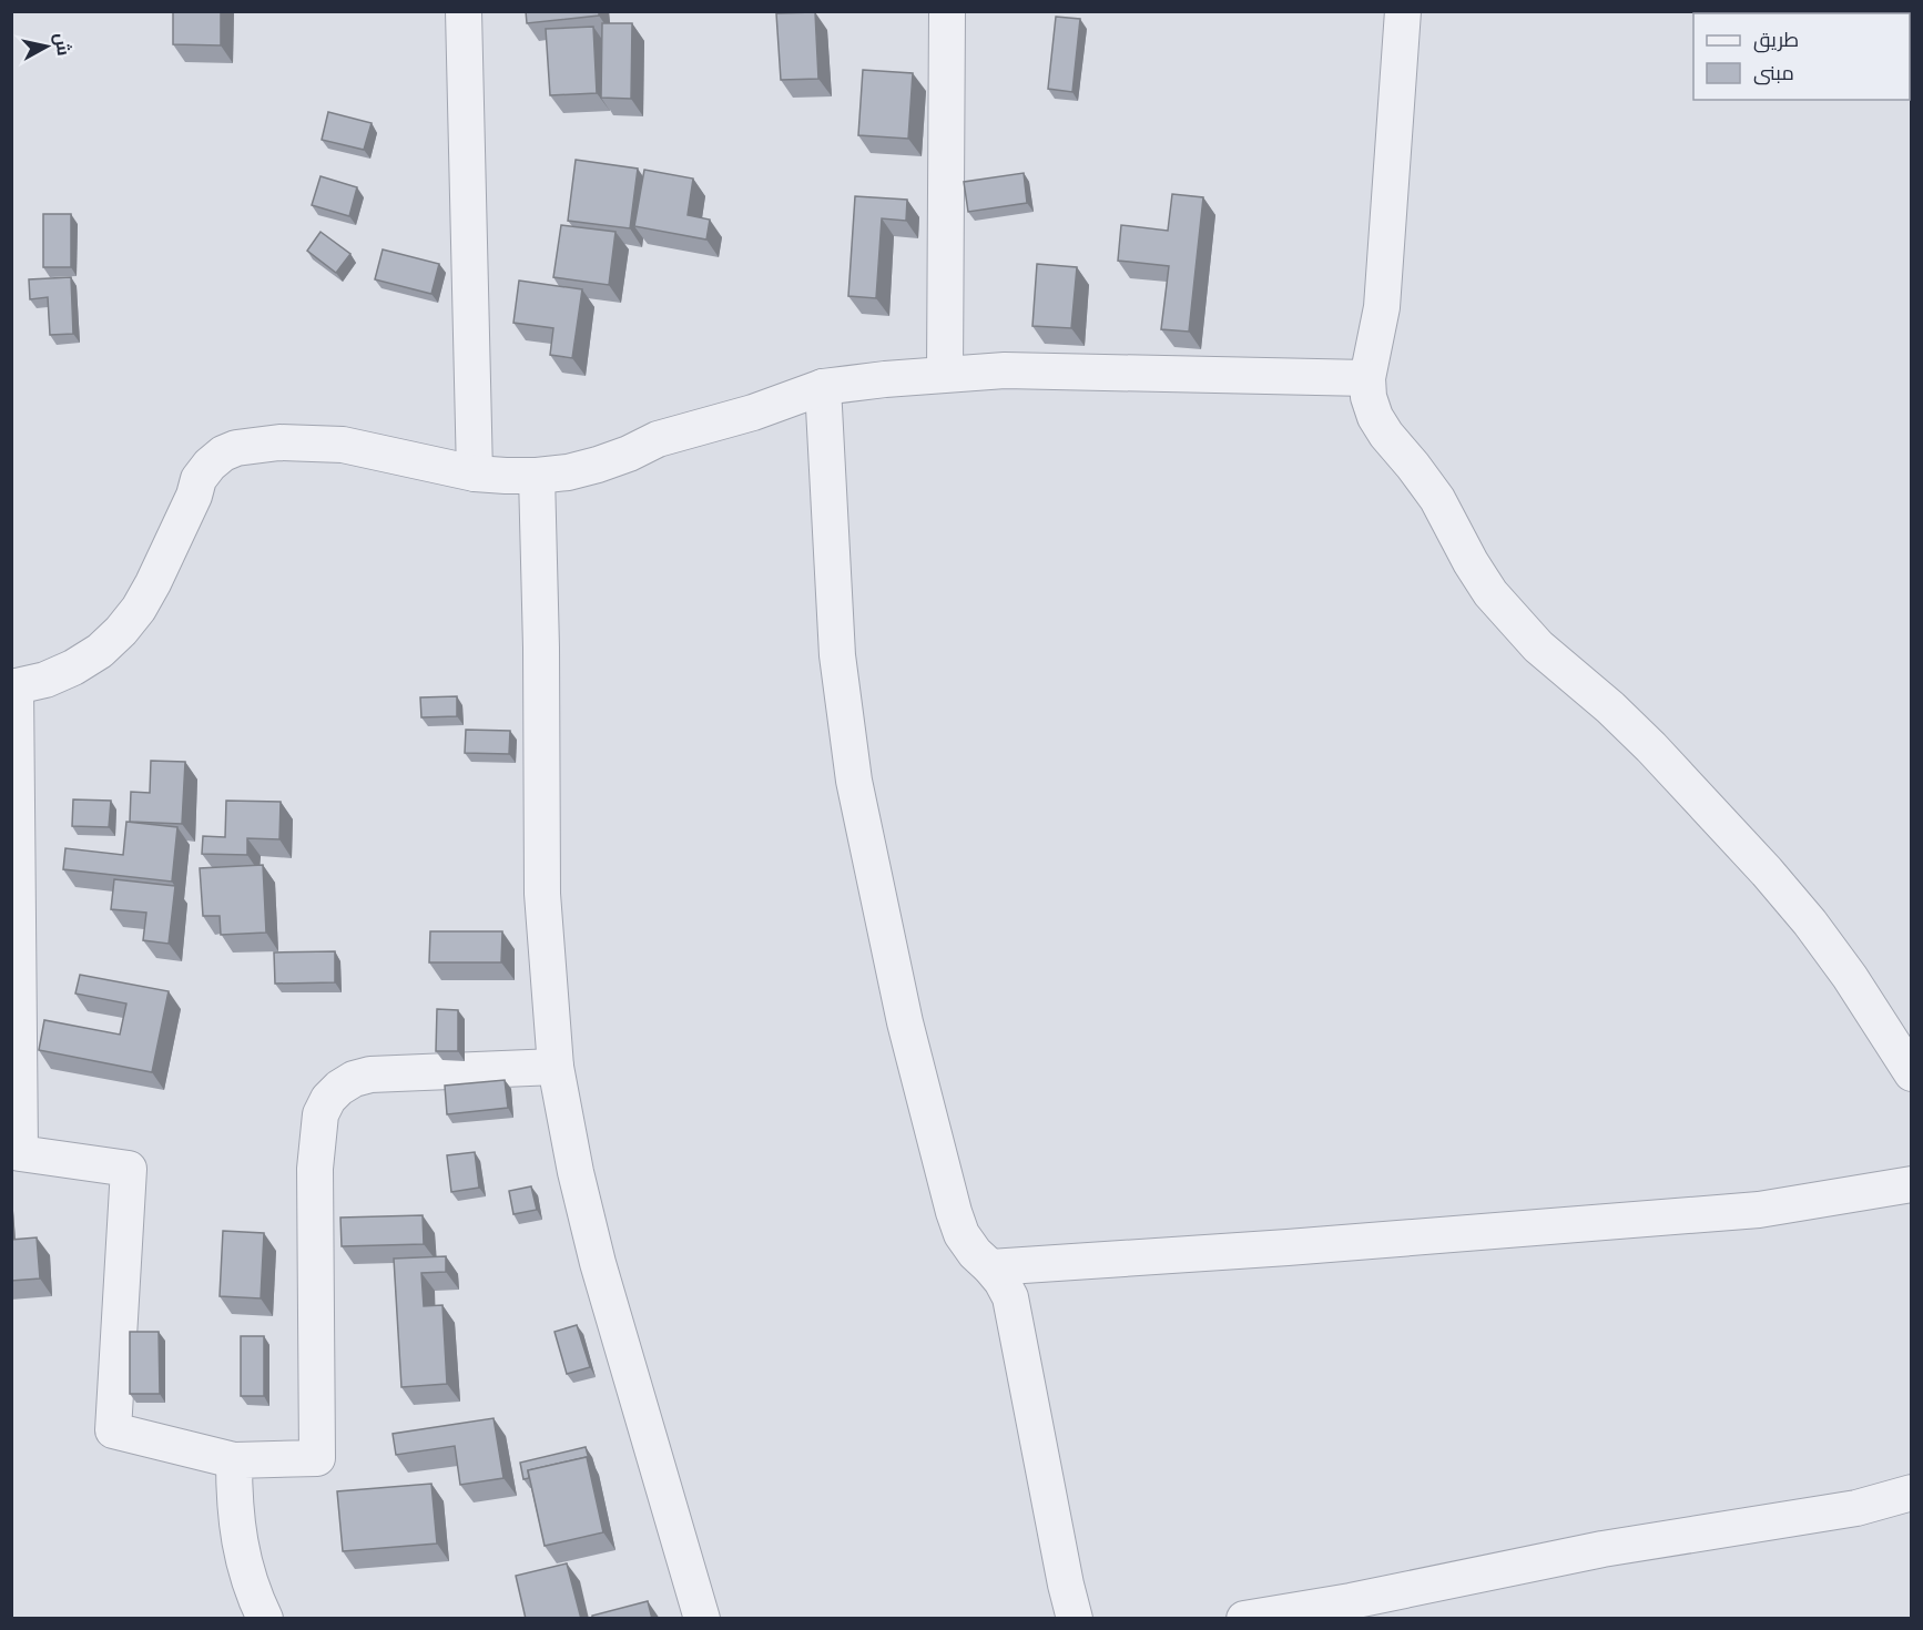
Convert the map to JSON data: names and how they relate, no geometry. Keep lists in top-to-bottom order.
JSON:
{
  "legend": ["طريق", "مبنى"],
  "north": "right"
}
